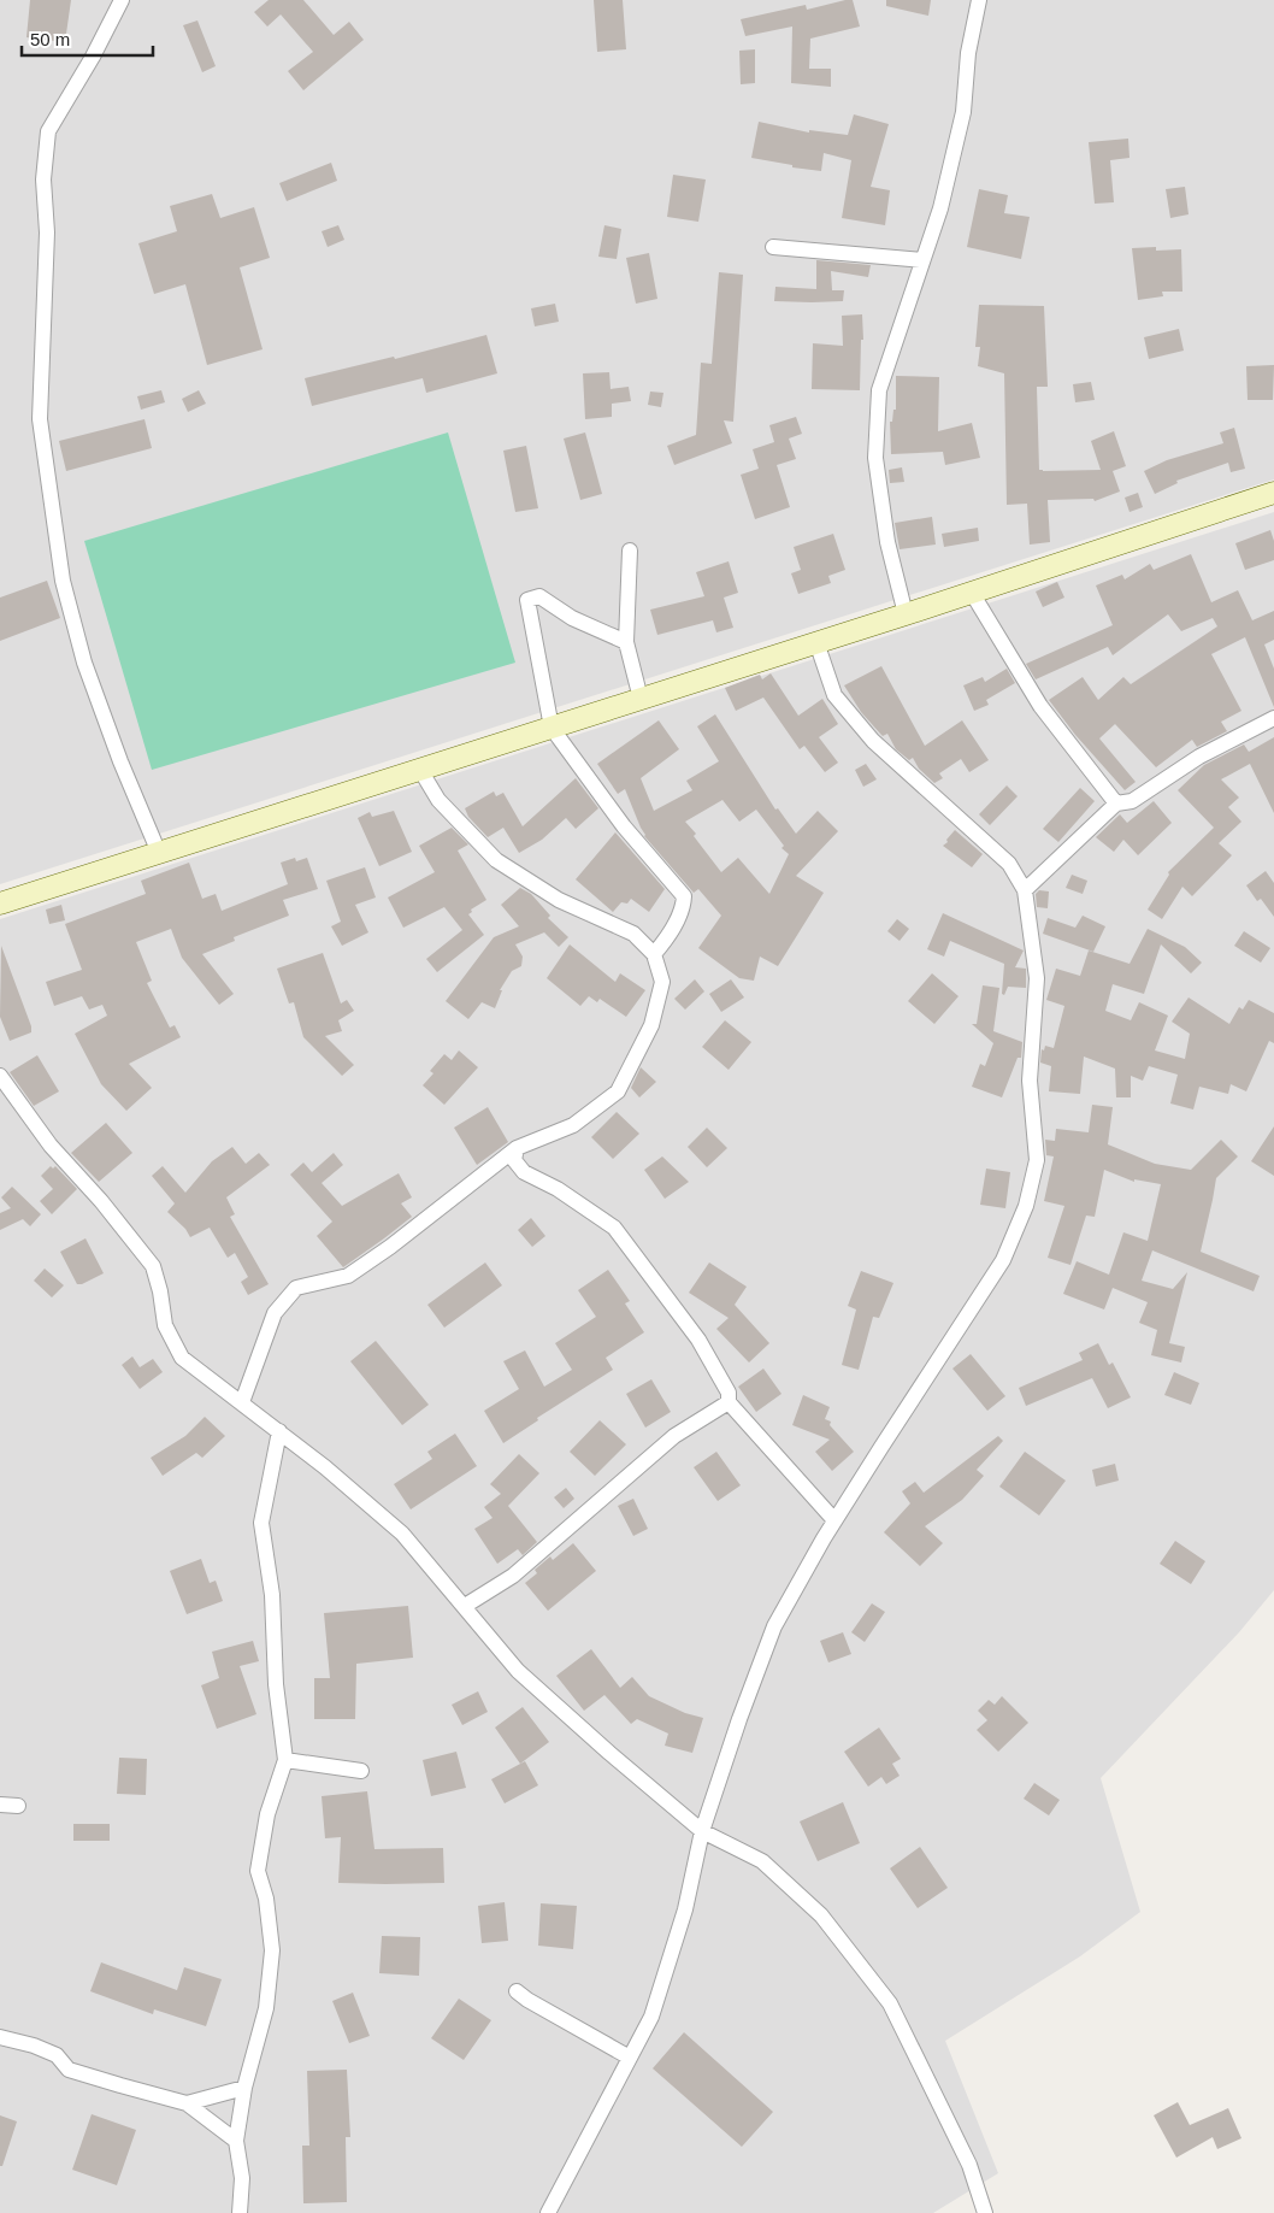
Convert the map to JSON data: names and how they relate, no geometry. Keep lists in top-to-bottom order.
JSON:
{
  "scale_bar": "50 m"
}
